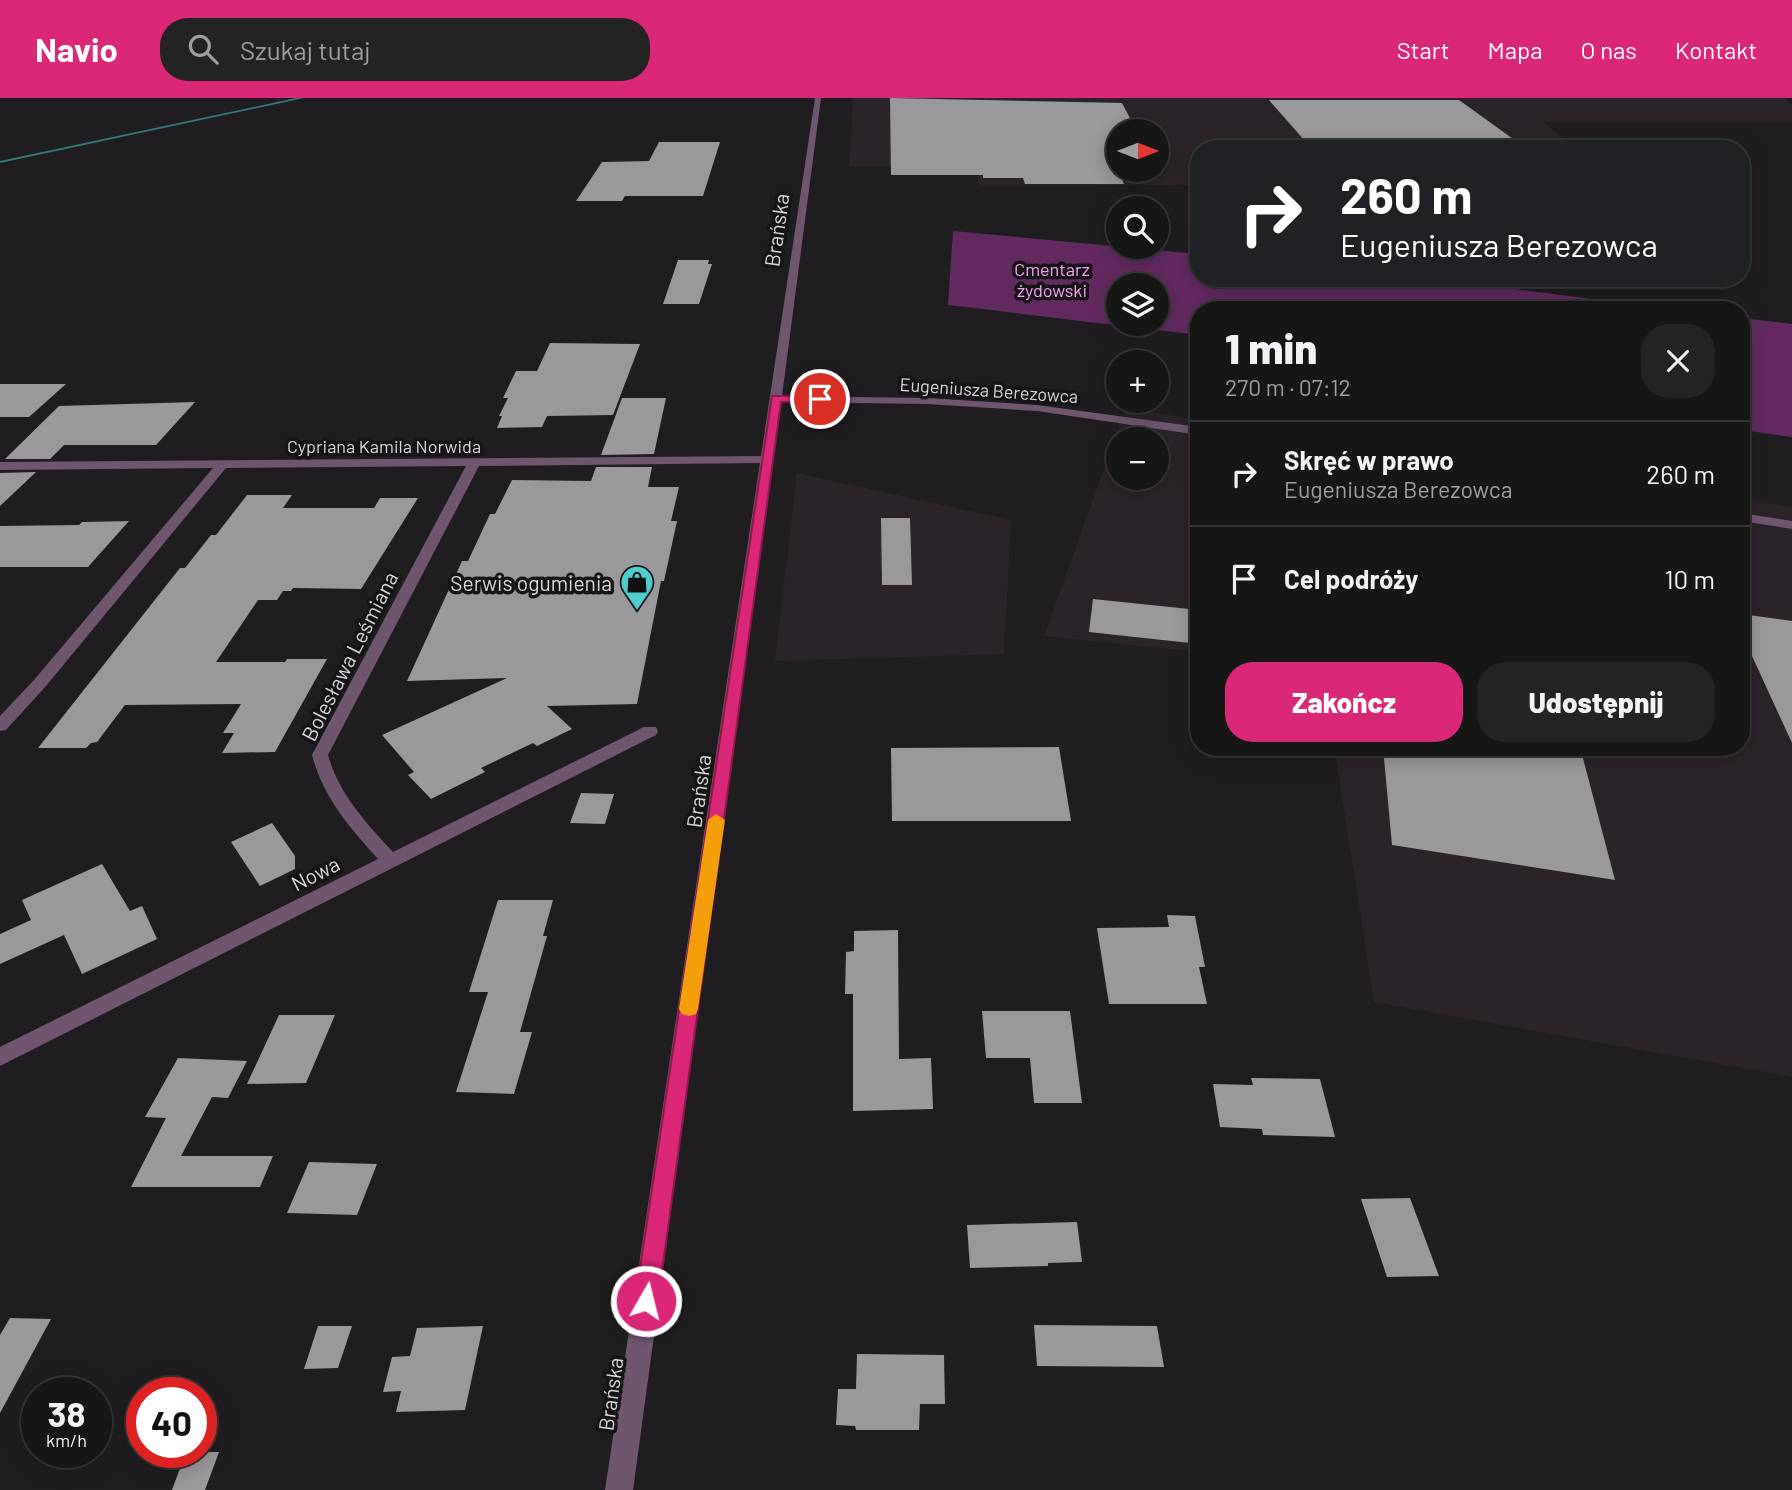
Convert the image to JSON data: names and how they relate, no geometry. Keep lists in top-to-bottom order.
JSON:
{
  "streets": {
    "street": [
      "Brańska",
      "Eugeniusza Berezowca",
      "Cypriana Kamila Norwida",
      "Bolesława Leśmiana",
      "Nowa"
    ]
  },
  "crossings": [
    ["Brańska", "Eugeniusza Berezowca"],
    ["Brańska", "Cypriana Kamila Norwida"],
    ["Cypriana Kamila Norwida", "Bolesława Leśmiana"],
    ["Bolesława Leśmiana", "Nowa"]
  ],
  "parks": ["Cmentarz żydowski"],
  "places": {
    "shop": ["Serwis ogumienia"]
  },
  "north": "right",
  "page": {
    "header": "Navio",
    "search": "Szukaj tutaj",
    "nav": [
      "Start",
      "Mapa",
      "O nas",
      "Kontakt"
    ],
    "map_buttons": ["+", "−"],
    "turn": ["260 m", "Eugeniusza Berezowca"],
    "heading": ["1 min", "270 m · 07:12"],
    "list": [
      {
        "name": "Skręć w prawo",
        "note": "Eugeniusza Berezowca",
        "value": "260 m"
      },
      {
        "name": "Cel podróży",
        "value": "10 m"
      }
    ],
    "buttons": ["Zakończ", "Udostępnij"],
    "speed": "38 km/h",
    "limit": "40"
  }
}
